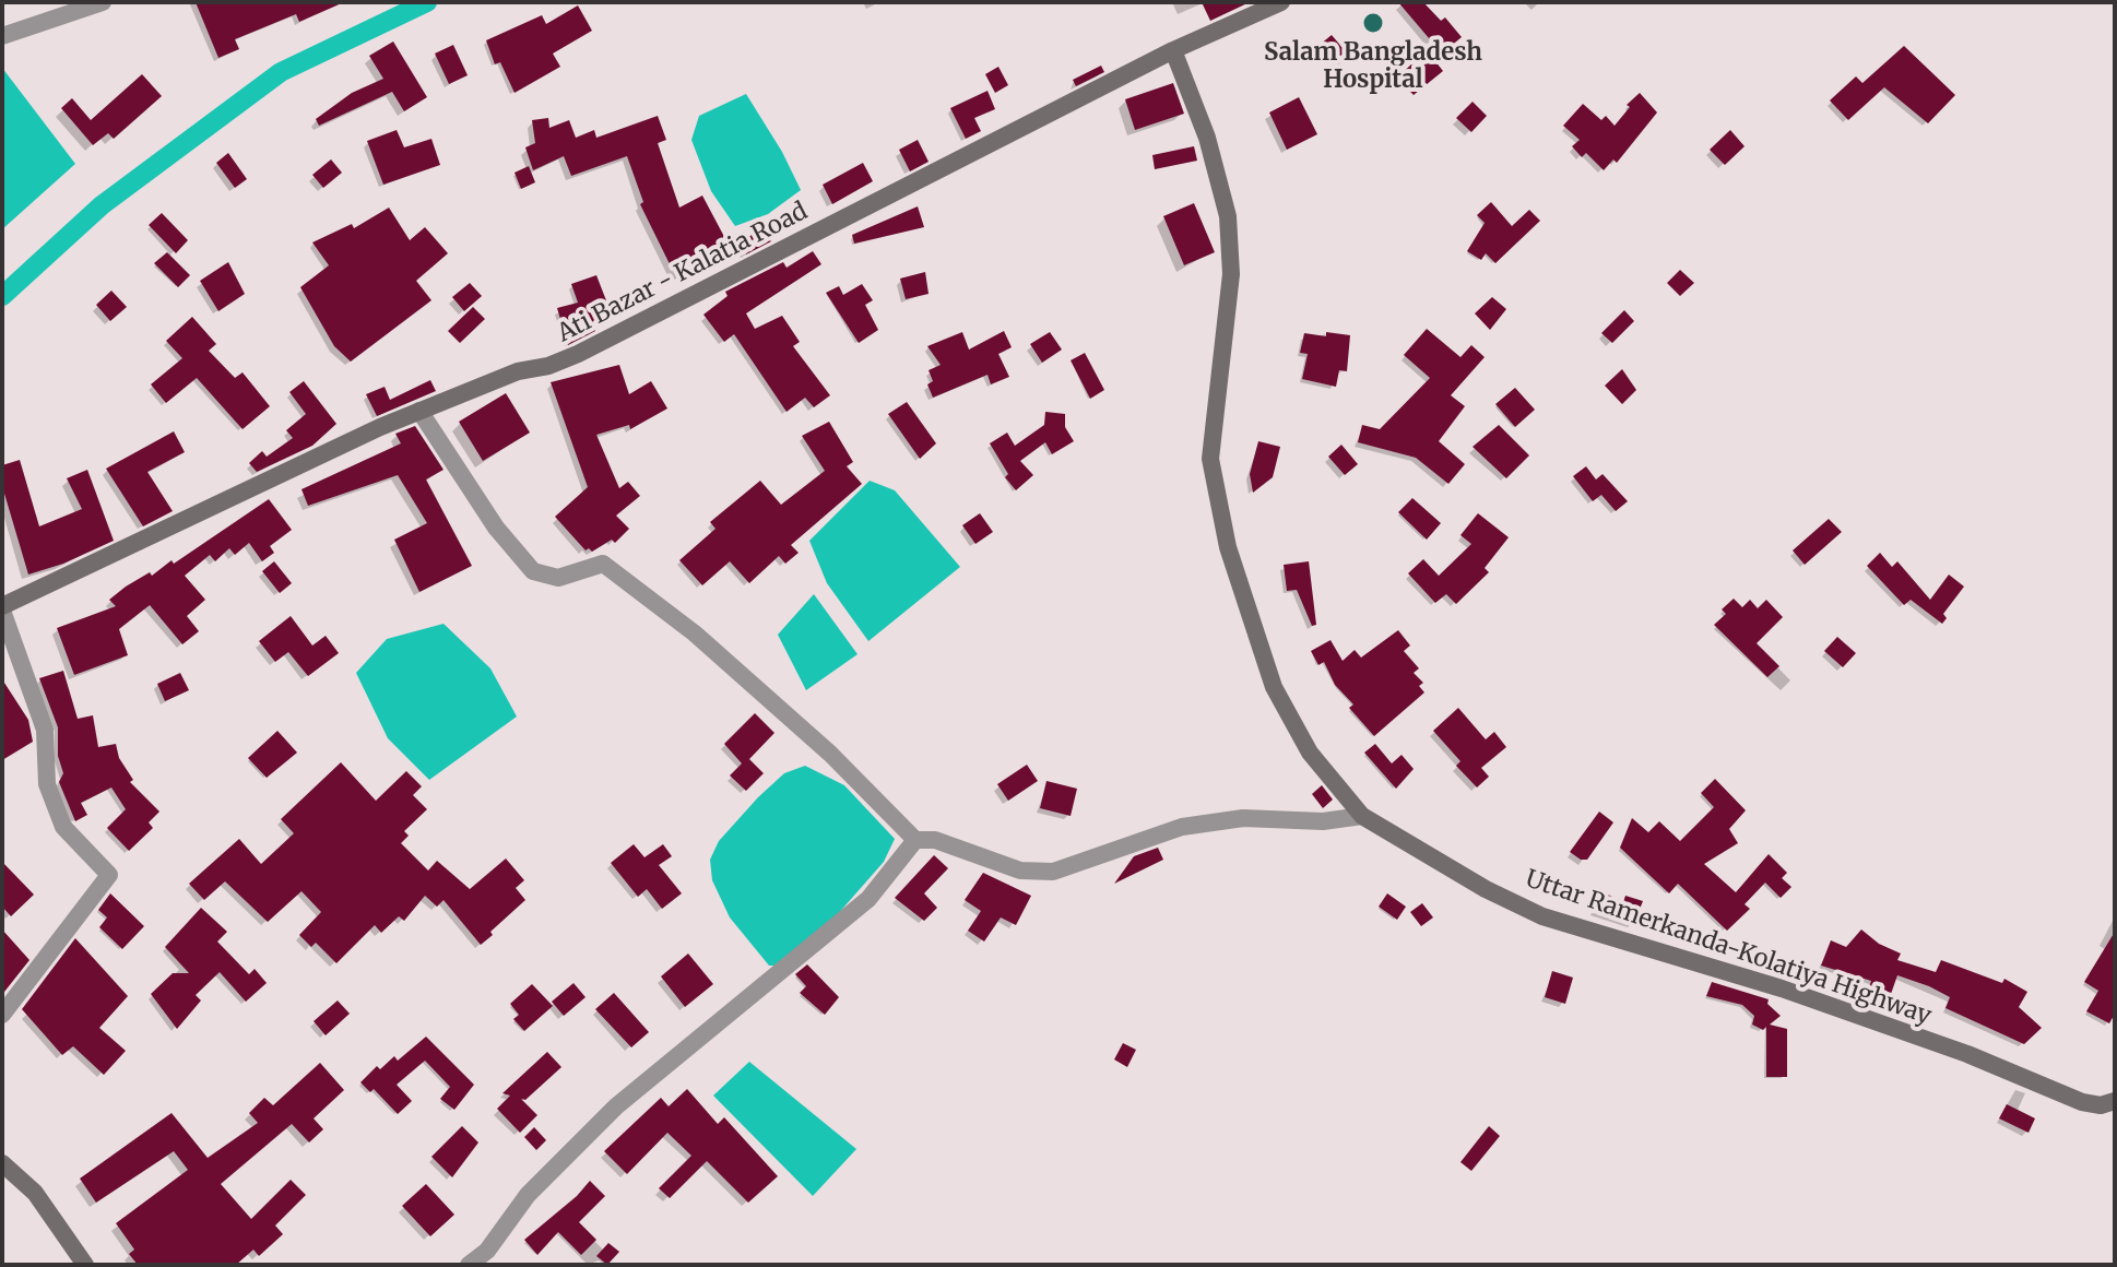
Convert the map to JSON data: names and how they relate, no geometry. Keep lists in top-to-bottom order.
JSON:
{
  "streets": {
    "street": ["Ati Bazar - Kalatia Road", "Uttar Ramerkanda-Kolatiya Highway"]
  },
  "crossings": [
    ["Ati Bazar - Kalatia Road", "Uttar Ramerkanda-Kolatiya Highway"]
  ],
  "places": ["Salam Bangladesh Hospital"]
}
